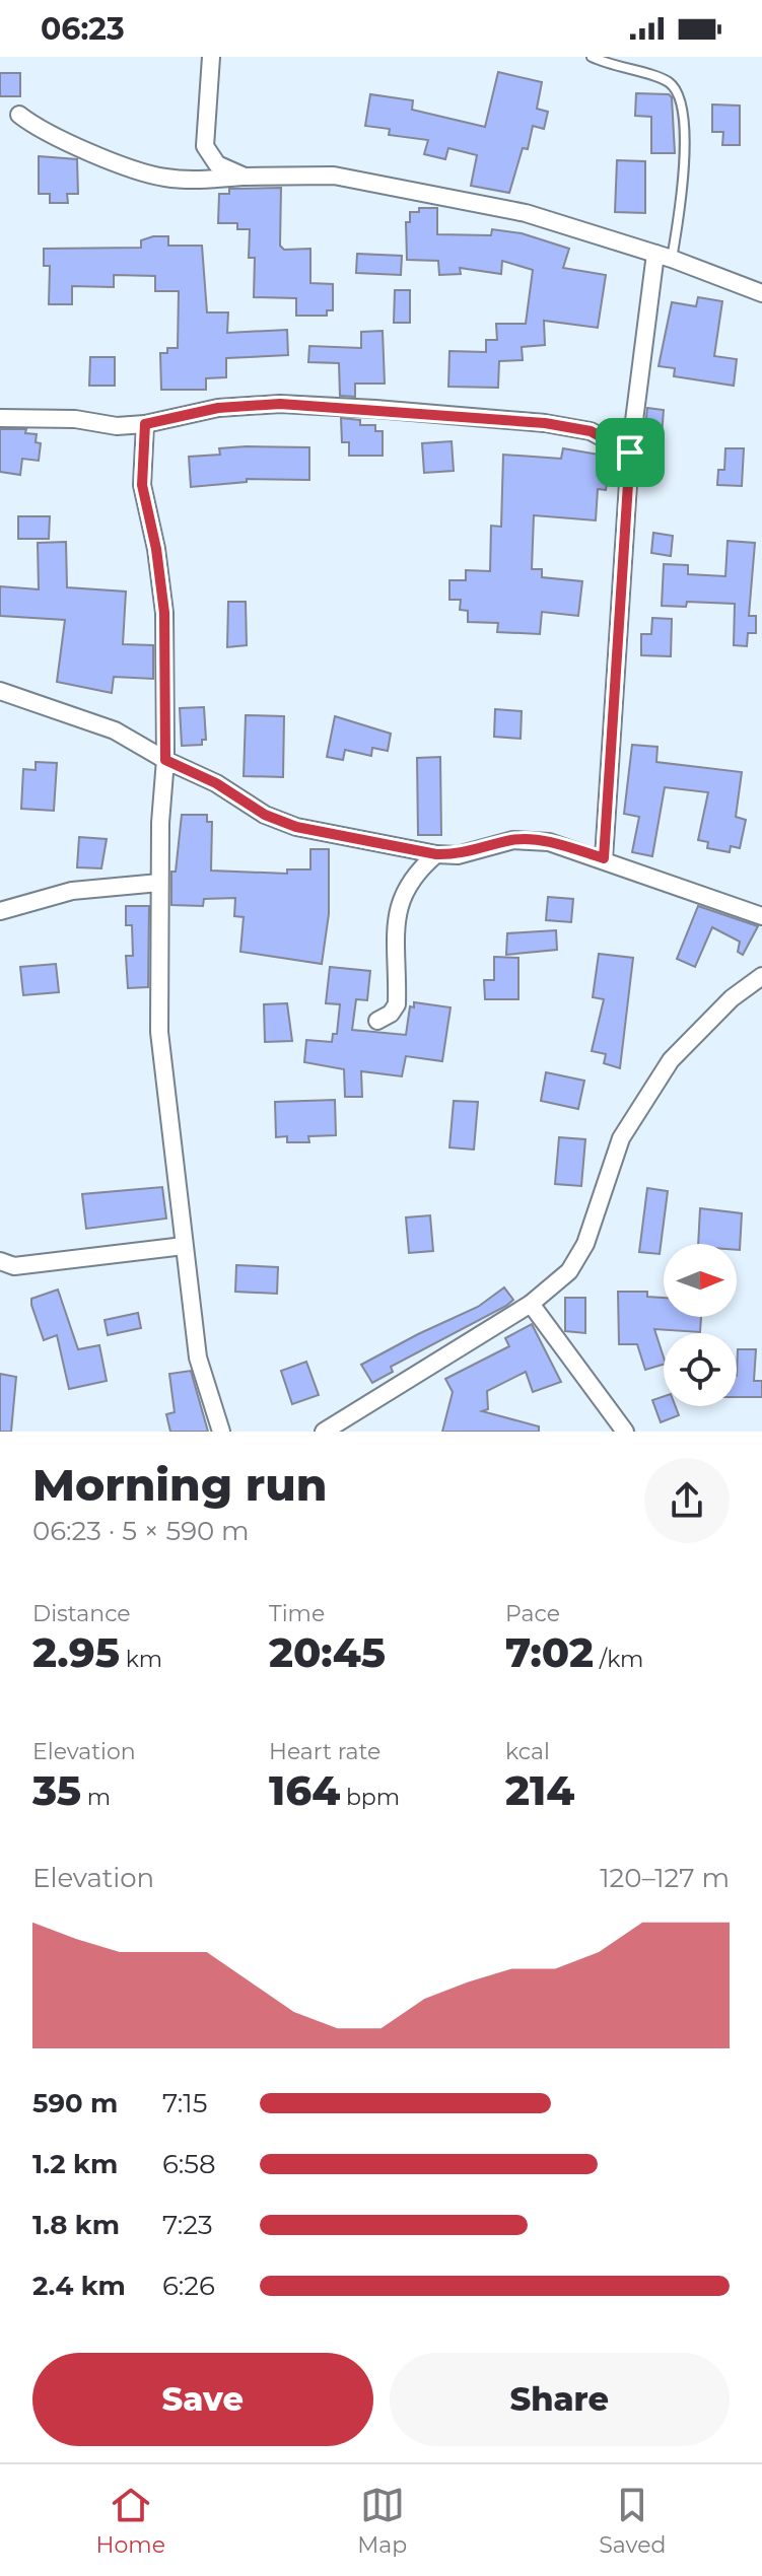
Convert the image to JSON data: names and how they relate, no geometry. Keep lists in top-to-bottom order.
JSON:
{
  "north": "right",
  "page": {
    "status": "06:23",
    "heading": ["Morning run", "06:23 · 5 × 590 m"],
    "stats": [
      ["Distance", "2.95 km"],
      ["Time", "20:45"],
      ["Pace", "7:02 /km"],
      ["Elevation", "35 m"],
      ["Heart rate", "164 bpm"],
      ["kcal", "214"]
    ],
    "chart": ["Elevation", "120–127 m"],
    "list": [
      {
        "name": "590 m",
        "note": "7:15"
      },
      {
        "name": "1.2 km",
        "note": "6:58"
      },
      {
        "name": "1.8 km",
        "note": "7:23"
      },
      {
        "name": "2.4 km",
        "note": "6:26"
      }
    ],
    "buttons": ["Save", "Share"],
    "tabs": ["Home", "Map", "Saved"]
  }
}
